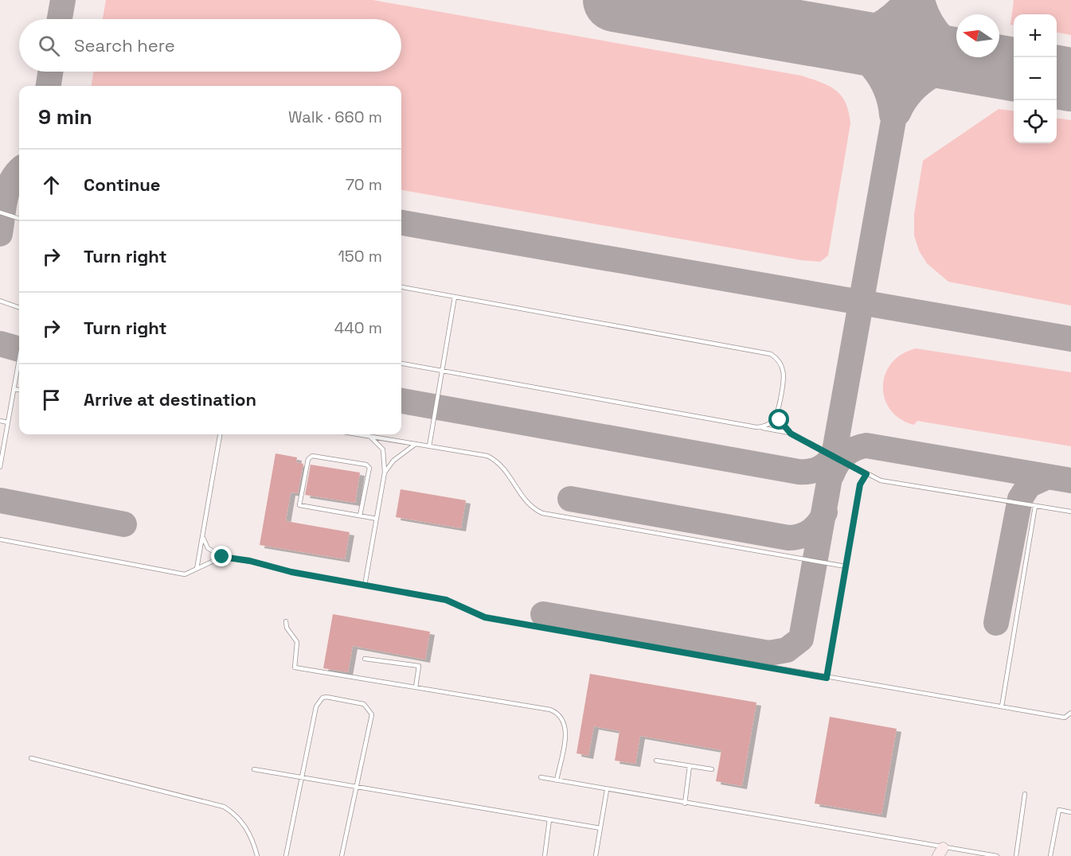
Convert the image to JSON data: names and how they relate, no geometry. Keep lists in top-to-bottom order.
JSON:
{
  "north": "left",
  "page": {
    "map_buttons": ["+", "−"],
    "search": "Search here",
    "heading": ["9 min", "Walk · 660 m"],
    "list": [
      ["Continue", "70 m"],
      ["Turn right", "150 m"],
      ["Turn right", "440 m"],
      "Arrive at destination"
    ]
  }
}
